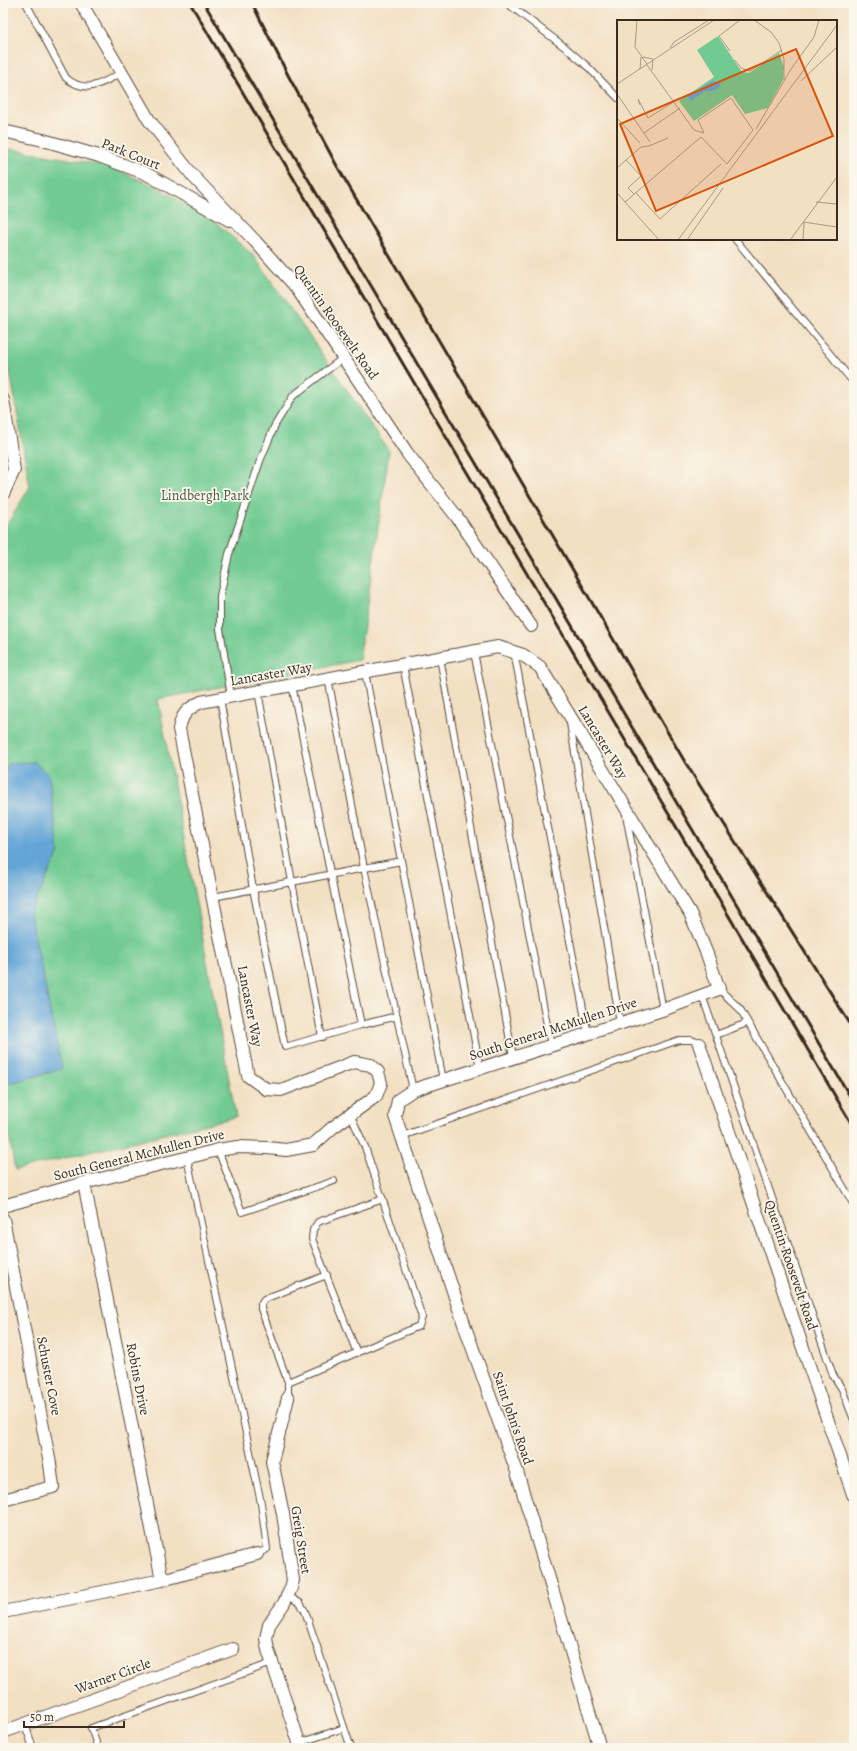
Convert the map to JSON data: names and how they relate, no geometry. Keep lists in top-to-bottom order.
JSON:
{
  "streets": {
    "street": [
      "Park Court",
      "Quentin Roosevelt Road",
      "Lancaster Way",
      "South General McMullen Drive",
      "Schuster Cove",
      "Robins Drive",
      "Saint John's Road",
      "Greig Street",
      "Warner Circle"
    ]
  },
  "crossings": [
    ["Park Court", "Quentin Roosevelt Road"],
    ["Lancaster Way", "South General McMullen Drive"],
    ["South General McMullen Drive", "Robins Drive"],
    ["South General McMullen Drive", "Saint John's Road"]
  ],
  "parks": ["Lindbergh Park"],
  "scale_bar": "50 m"
}
